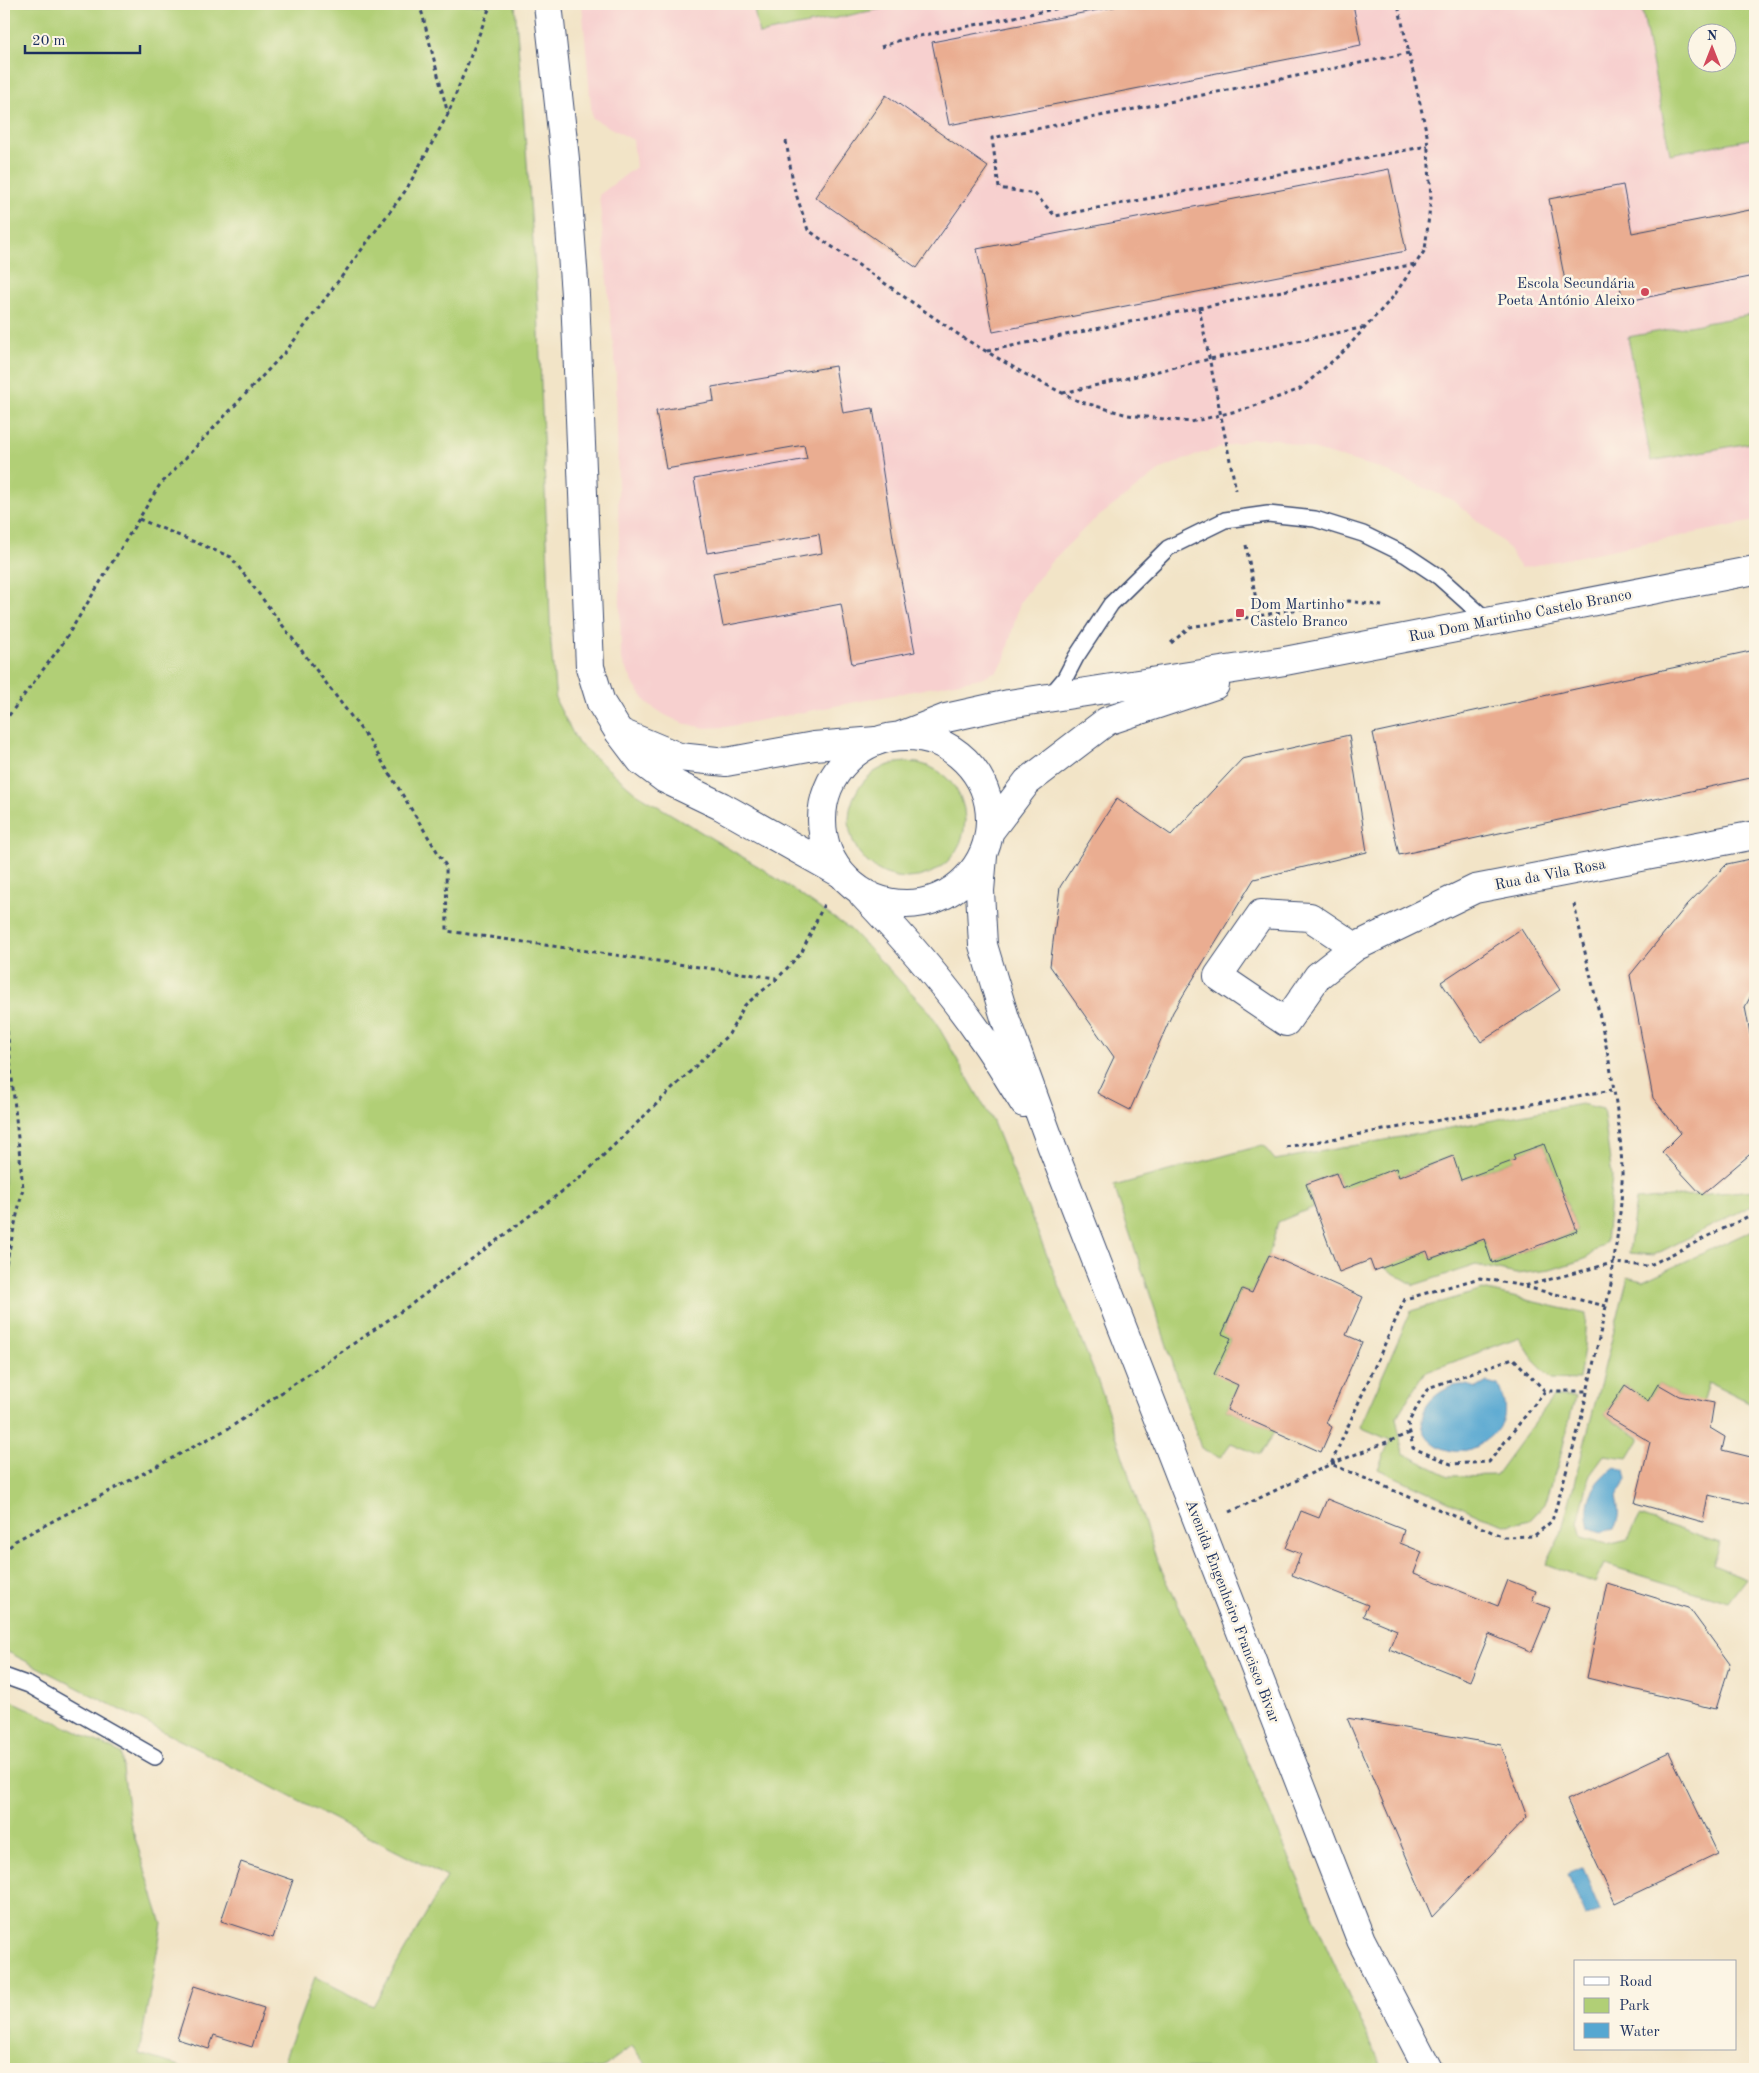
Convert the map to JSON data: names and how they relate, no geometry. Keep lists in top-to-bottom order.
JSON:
{
  "streets": {
    "street": ["Rua Dom Martinho Castelo Branco", "Rua da Vila Rosa", "Avenida Engenheiro Francisco Bivar"]
  },
  "places": {
    "other": ["Escola Secundária Poeta António Aleixo"],
    "transit": ["Dom Martinho Castelo Branco"]
  },
  "legend": ["Road", "Park", "Water"],
  "scale_bar": "20 m",
  "north": "top"
}
